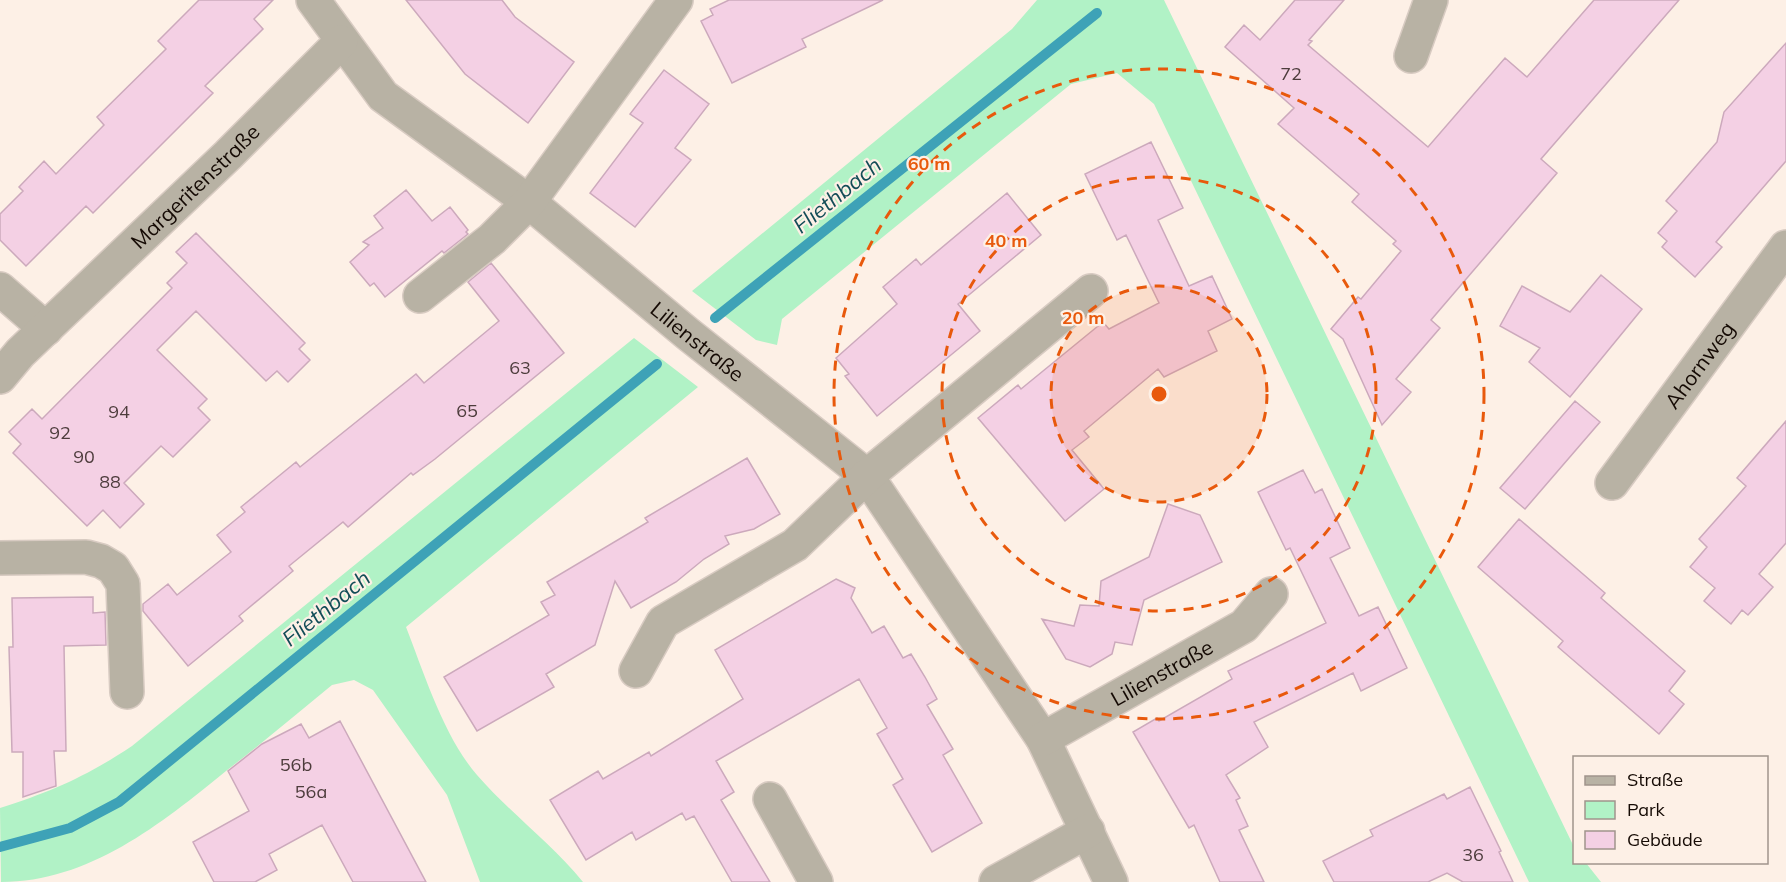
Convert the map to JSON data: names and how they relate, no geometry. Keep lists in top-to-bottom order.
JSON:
{
  "streets": {
    "street": ["Margeritenstraße", "Lilienstraße", "Ahornweg"]
  },
  "crossings": [
    ["Margeritenstraße", "Lilienstraße"]
  ],
  "water": ["Fliethbach"],
  "house_numbers": [
    "72",
    "63",
    "65",
    "94",
    "92",
    "90",
    "88",
    "56b",
    "56a",
    "36"
  ],
  "legend": ["Straße", "Park", "Gebäude"],
  "rings": ["60 m", "40 m", "20 m"]
}
